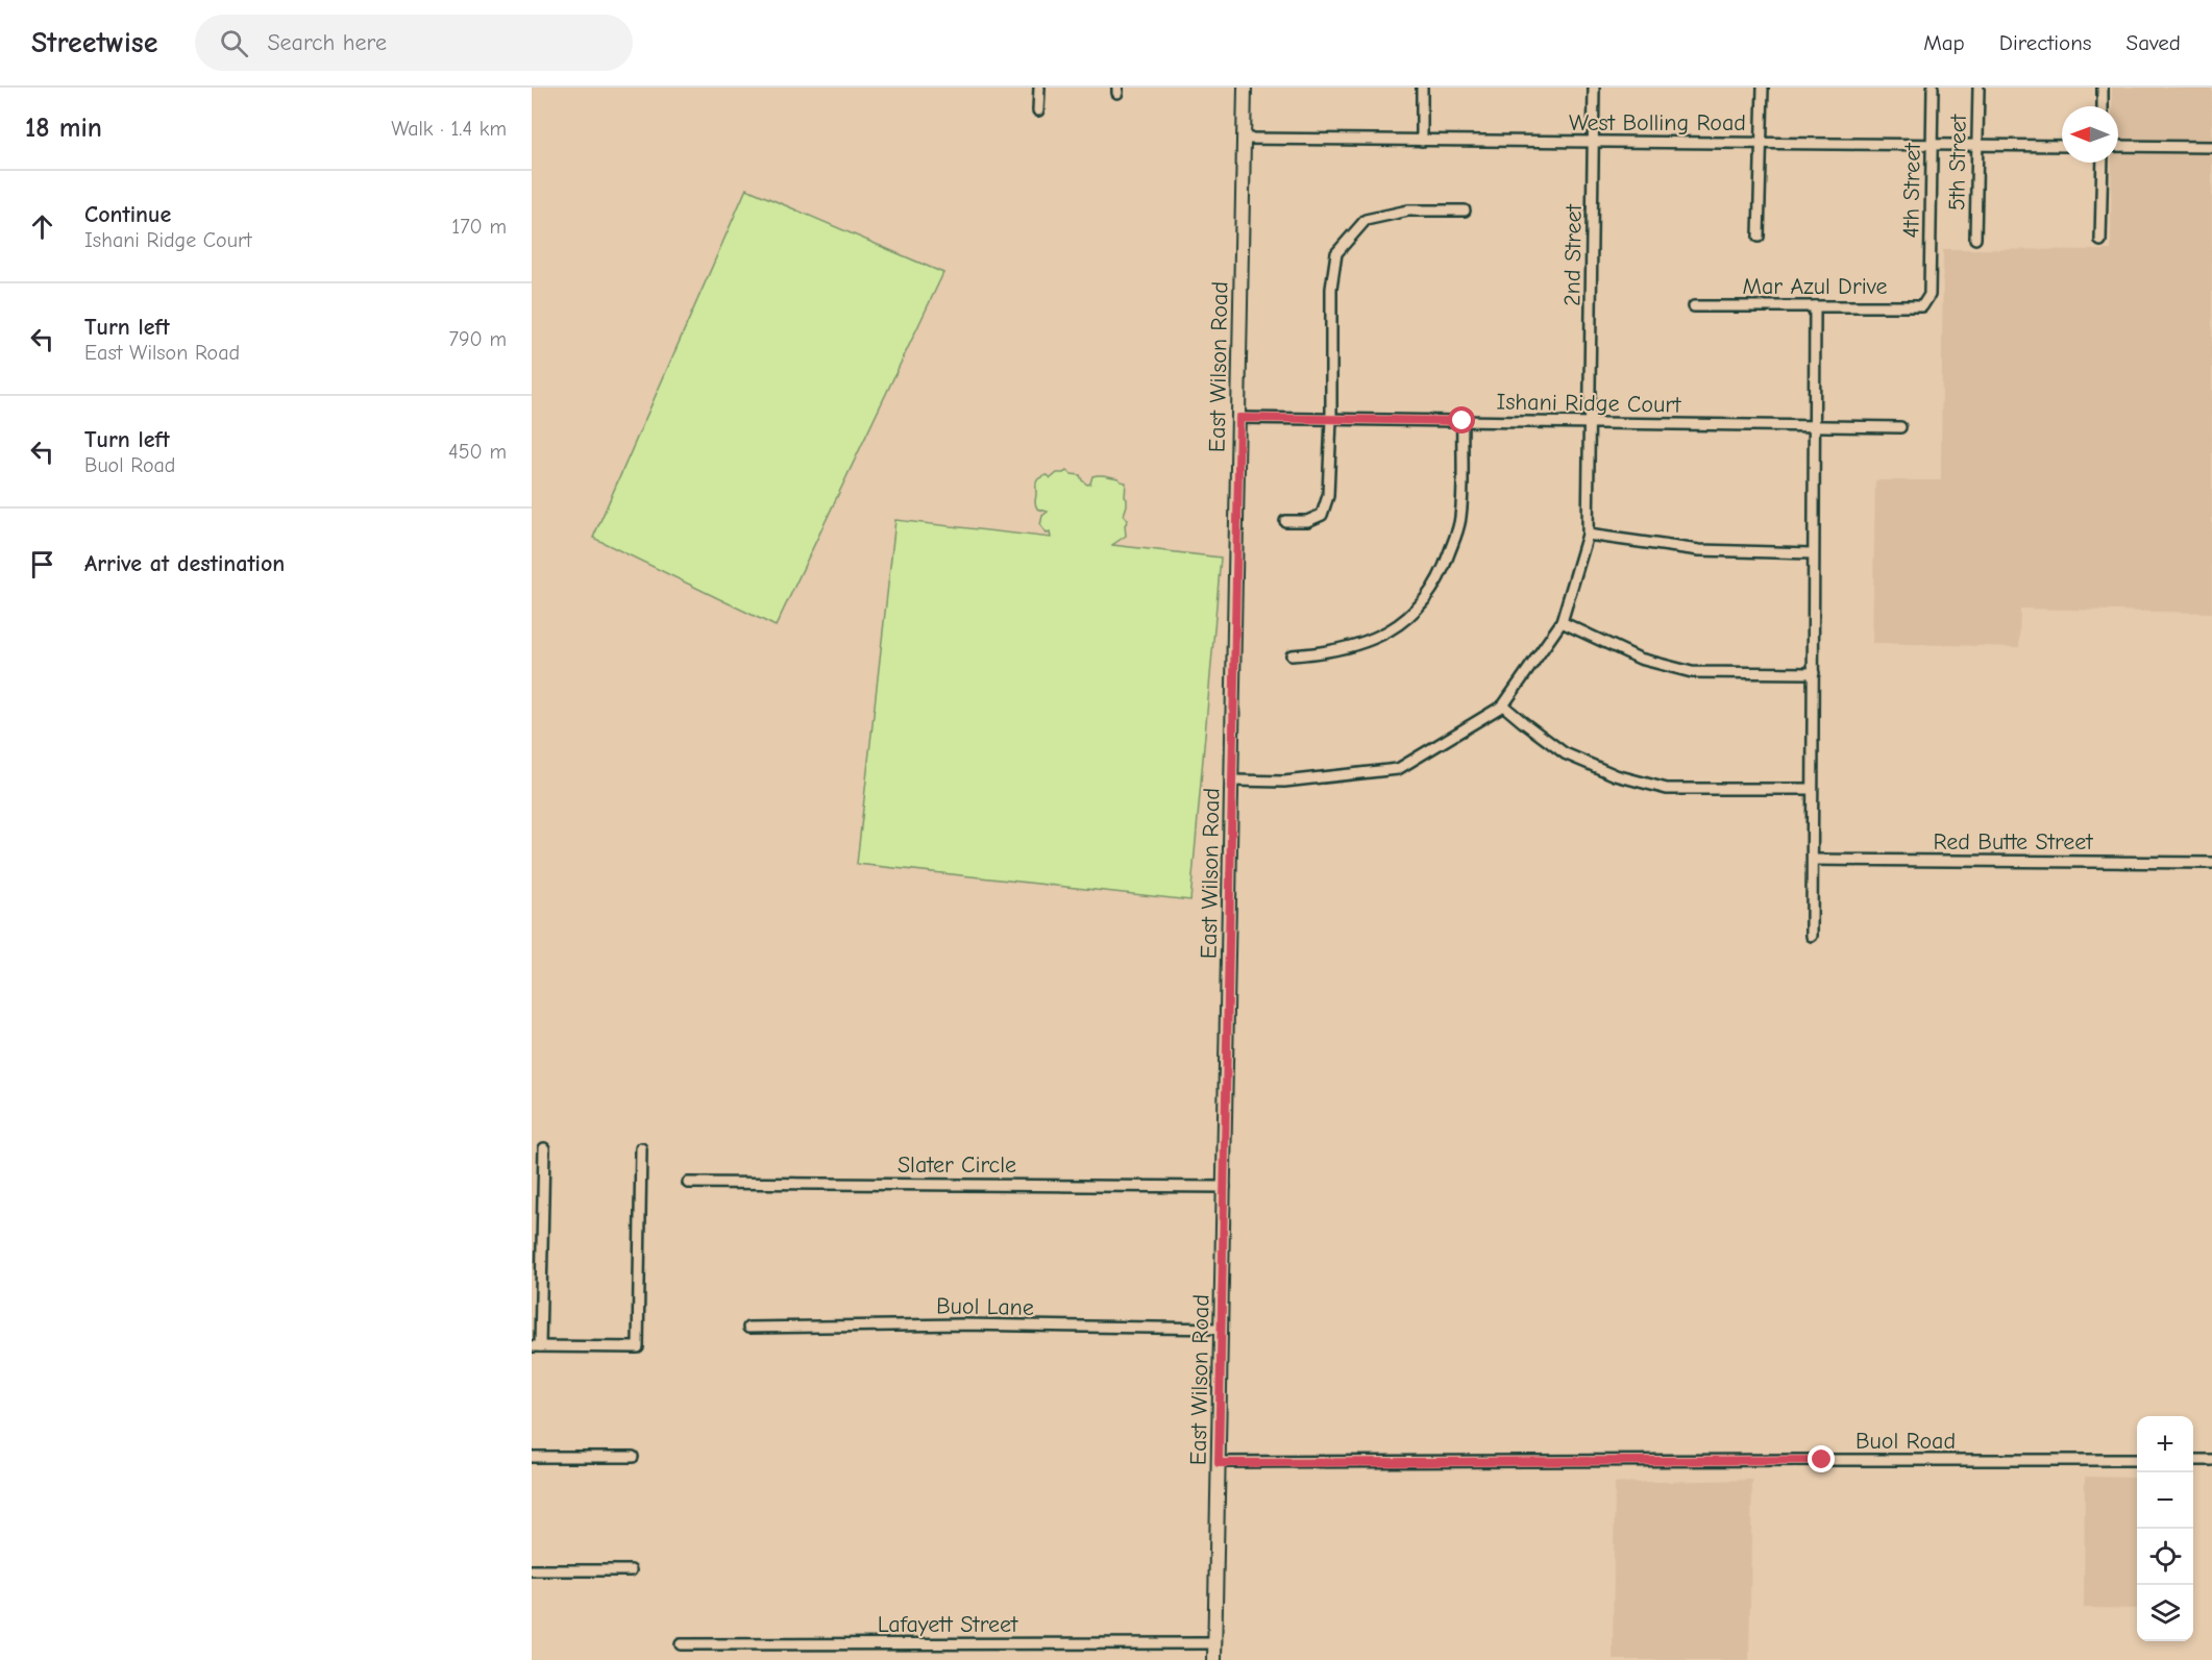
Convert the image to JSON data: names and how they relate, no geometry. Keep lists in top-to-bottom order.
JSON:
{
  "streets": {
    "street": [
      "West Bolling Road",
      "5th Street",
      "4th Street",
      "2nd Street",
      "Mar Azul Drive",
      "East Wilson Road",
      "Ishani Ridge Court",
      "Red Butte Street",
      "Slater Circle",
      "Buol Lane",
      "Buol Road",
      "Lafayett Street"
    ]
  },
  "crossings": [
    ["West Bolling Road", "5th Street"],
    ["West Bolling Road", "4th Street"],
    ["West Bolling Road", "2nd Street"],
    ["West Bolling Road", "East Wilson Road"],
    ["4th Street", "Mar Azul Drive"],
    ["2nd Street", "Ishani Ridge Court"],
    ["East Wilson Road", "Ishani Ridge Court"],
    ["East Wilson Road", "Slater Circle"],
    ["East Wilson Road", "Buol Lane"],
    ["East Wilson Road", "Buol Road"],
    ["East Wilson Road", "Lafayett Street"]
  ],
  "north": "left",
  "page": {
    "header": "Streetwise",
    "search": "Search here",
    "nav": ["Map", "Directions", "Saved"],
    "heading": ["18 min", "Walk · 1.4 km"],
    "list": [
      ["Continue", "Ishani Ridge Court", "170 m"],
      ["Turn left", "East Wilson Road", "790 m"],
      ["Turn left", "Buol Road", "450 m"],
      "Arrive at destination"
    ],
    "map_buttons": ["+", "−"]
  }
}
